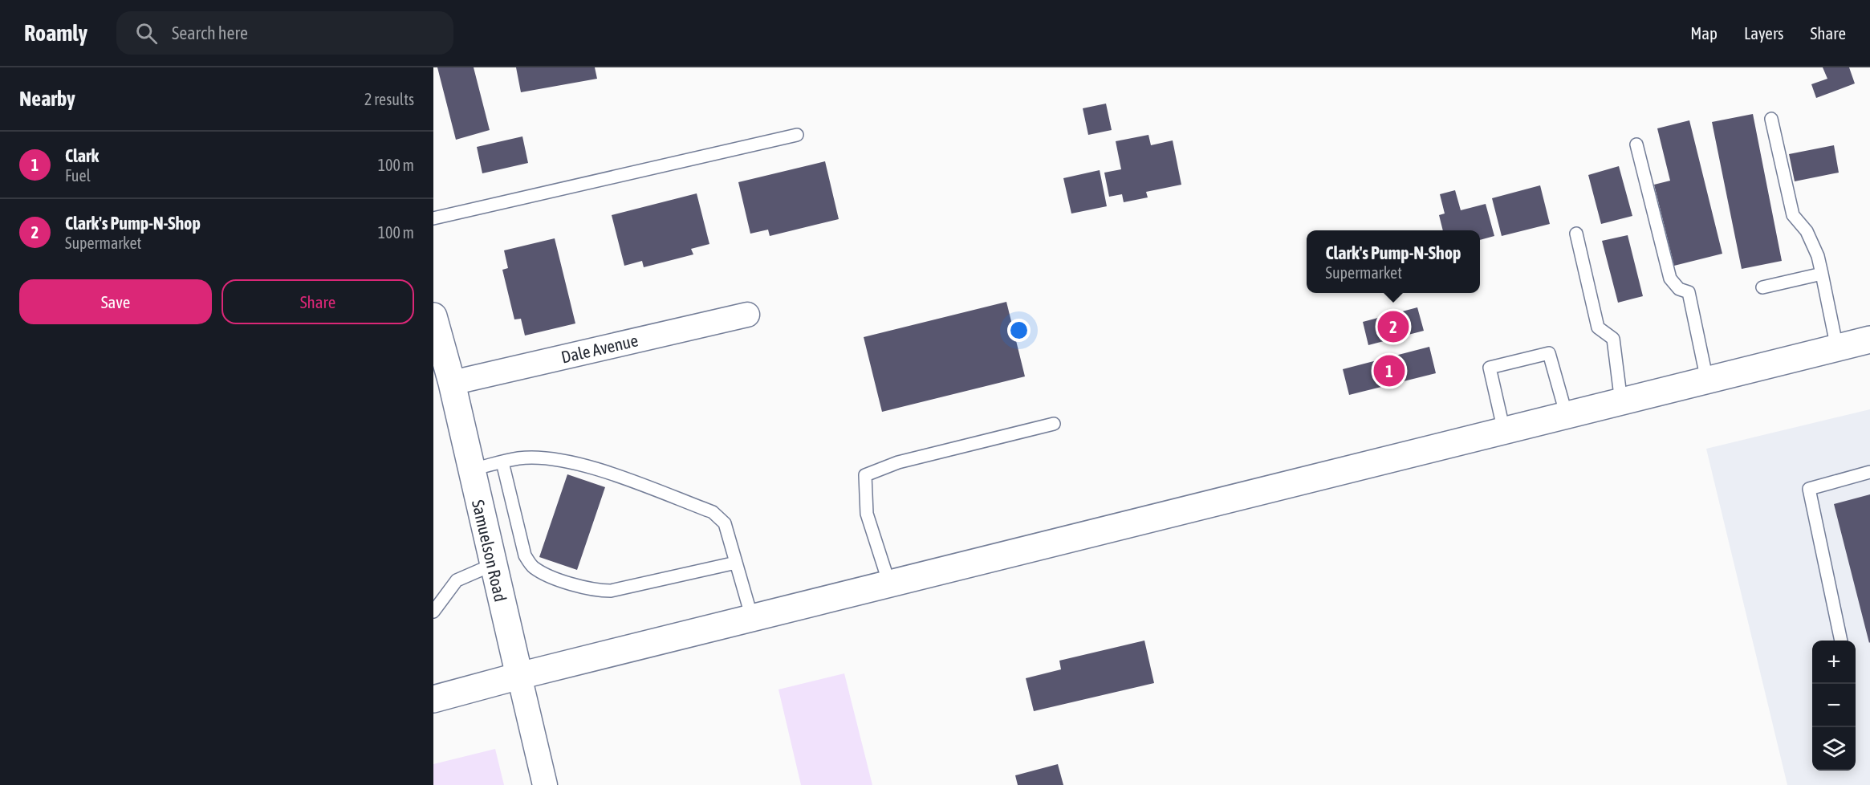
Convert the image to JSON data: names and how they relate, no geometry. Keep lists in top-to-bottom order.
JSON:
{
  "streets": {
    "main road": ["Samuelson Road"],
    "street": ["Dale Avenue"]
  },
  "crossings": [
    ["Dale Avenue", "Samuelson Road"]
  ],
  "page": {
    "header": "Roamly",
    "search": "Search here",
    "nav": ["Map", "Layers", "Share"],
    "heading": ["Nearby", "2 results"],
    "list": [
      {
        "mark": "1",
        "name": "Clark",
        "note": "Fuel",
        "value": "100 m"
      },
      {
        "mark": "2",
        "name": "Clark's Pump-N-Shop",
        "note": "Supermarket",
        "value": "100 m"
      }
    ],
    "popup": ["Clark's Pump-N-Shop", "Supermarket"],
    "buttons": ["Save", "Share"],
    "pins": ["2", "1"],
    "map_buttons": ["+", "−"]
  }
}
